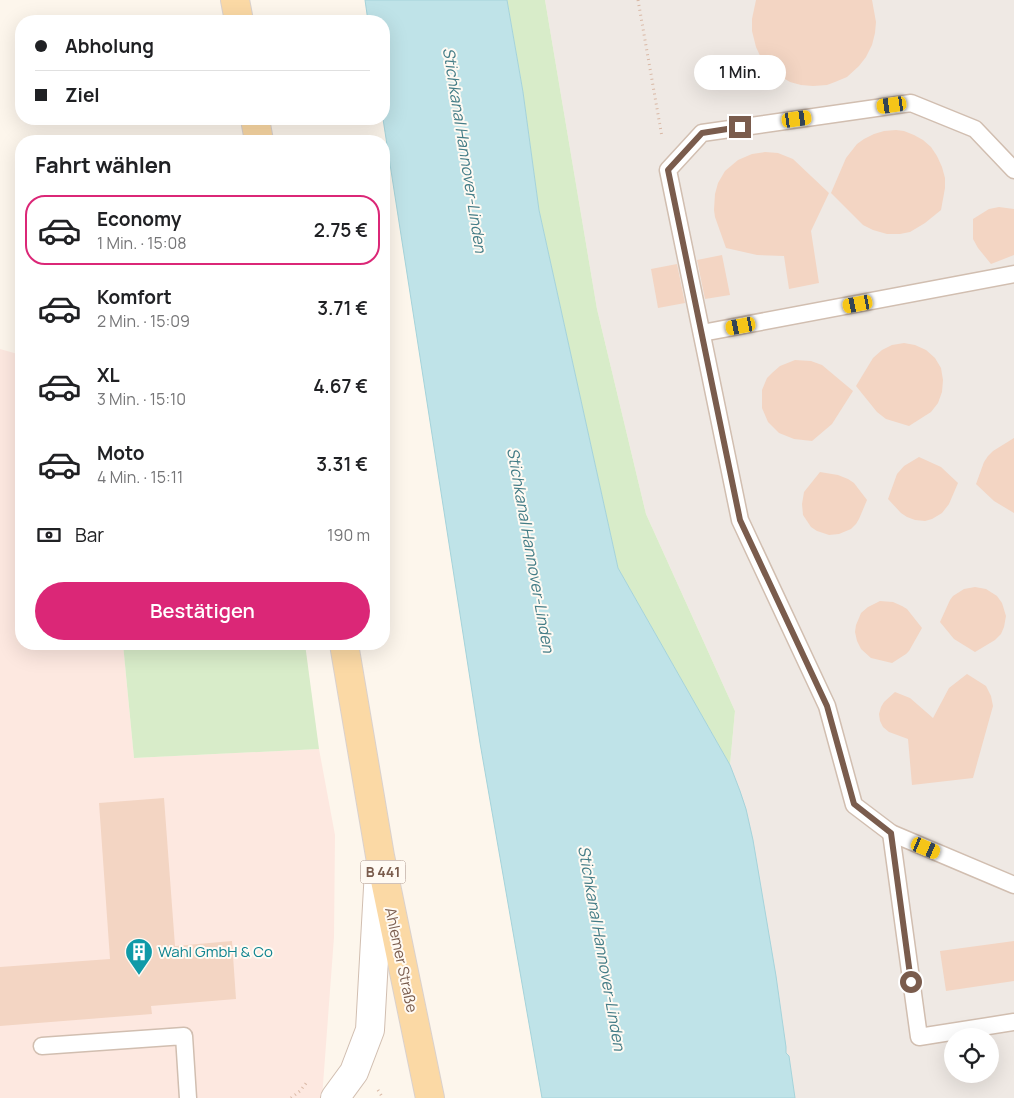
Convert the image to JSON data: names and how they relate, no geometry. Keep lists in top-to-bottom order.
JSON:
{
  "streets": {
    "main road": ["B 441", "Ahlemer Straße"]
  },
  "water": ["Stichkanal Hannover-Linden"],
  "places": {
    "building": ["Wahl GmbH & Co"]
  },
  "page": {
    "banner": ["Abholung", "Ziel"],
    "bubble": "1 Min.",
    "heading": "Fahrt wählen",
    "list": [
      {
        "name": "Economy",
        "note": "1 Min. · 15:08",
        "value": "2.75 €"
      },
      {
        "name": "Komfort",
        "note": "2 Min. · 15:09",
        "value": "3.71 €"
      },
      {
        "name": "XL",
        "note": "3 Min. · 15:10",
        "value": "4.67 €"
      },
      {
        "name": "Moto",
        "note": "4 Min. · 15:11",
        "value": "3.31 €"
      }
    ],
    "pay": ["Bar", "190 m"],
    "buttons": "Bestätigen"
  }
}
